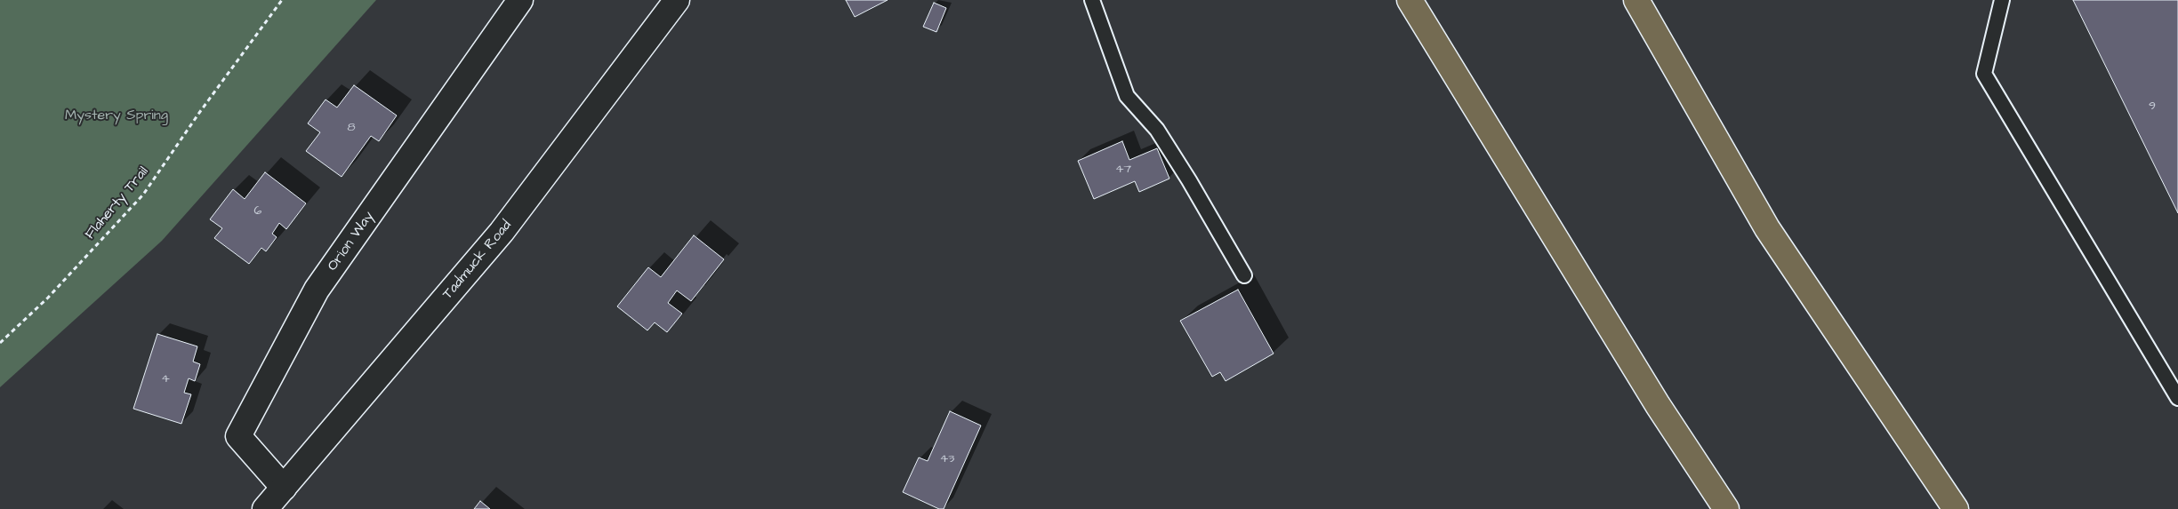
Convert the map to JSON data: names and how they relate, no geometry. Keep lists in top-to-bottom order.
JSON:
{
  "streets": {
    "street": ["Orion Way", "Tadmuck Road"],
    "path": ["Flaherty Trail"]
  },
  "crossings": [
    ["Orion Way", "Tadmuck Road"]
  ],
  "parks": ["Mystery Spring"],
  "house_numbers": [
    "9",
    "8",
    "47",
    "6",
    "4",
    "43"
  ]
}
